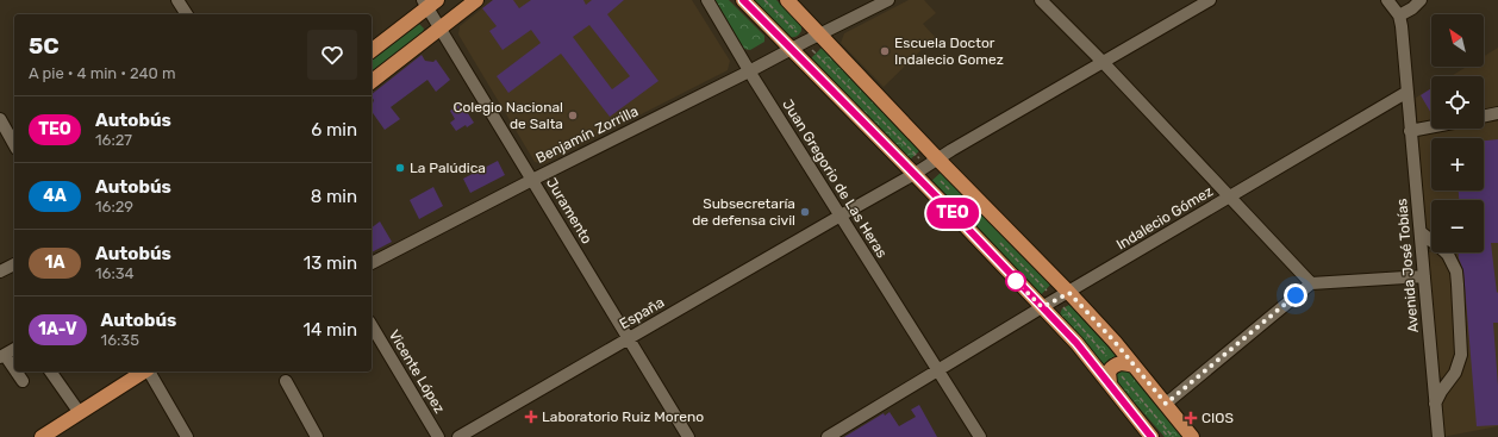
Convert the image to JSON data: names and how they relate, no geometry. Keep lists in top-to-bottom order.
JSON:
{
  "streets": {
    "street": [
      "Benjamín Zorrilla",
      "Juan Gregorio de Las Heras",
      "Juramento",
      "Indalecio Gómez",
      "Avenida José Tobías",
      "España",
      "Vicente López"
    ]
  },
  "crossings": [
    ["Benjamín Zorrilla", "Juan Gregorio de Las Heras"],
    ["Benjamín Zorrilla", "Juramento"],
    ["Juan Gregorio de Las Heras", "Indalecio Gómez"],
    ["Juan Gregorio de Las Heras", "España"],
    ["Juramento", "España"],
    ["Indalecio Gómez", "Avenida José Tobías"]
  ],
  "places": {
    "other": [
      "Escuela Doctor Indalecio Gomez",
      "Colegio Nacional de Salta",
      "La Palúdica",
      "Subsecretaría de defensa civil"
    ],
    "health": ["Laboratorio Ruiz Moreno", "CIOS"]
  },
  "lines": ["bus line TEO"],
  "north": "top left",
  "page": {
    "on_map": "TEO",
    "map_buttons": ["+", "−"],
    "heading": ["5C", "A pie · 4 min · 240 m"],
    "list": [
      {
        "mark": "TEO",
        "name": "Autobús",
        "note": "16:27",
        "value": "6 min"
      },
      {
        "mark": "4A",
        "name": "Autobús",
        "note": "16:29",
        "value": "8 min"
      },
      {
        "mark": "1A",
        "name": "Autobús",
        "note": "16:34",
        "value": "13 min"
      },
      {
        "mark": "1A-V",
        "name": "Autobús",
        "note": "16:35",
        "value": "14 min"
      }
    ]
  }
}
